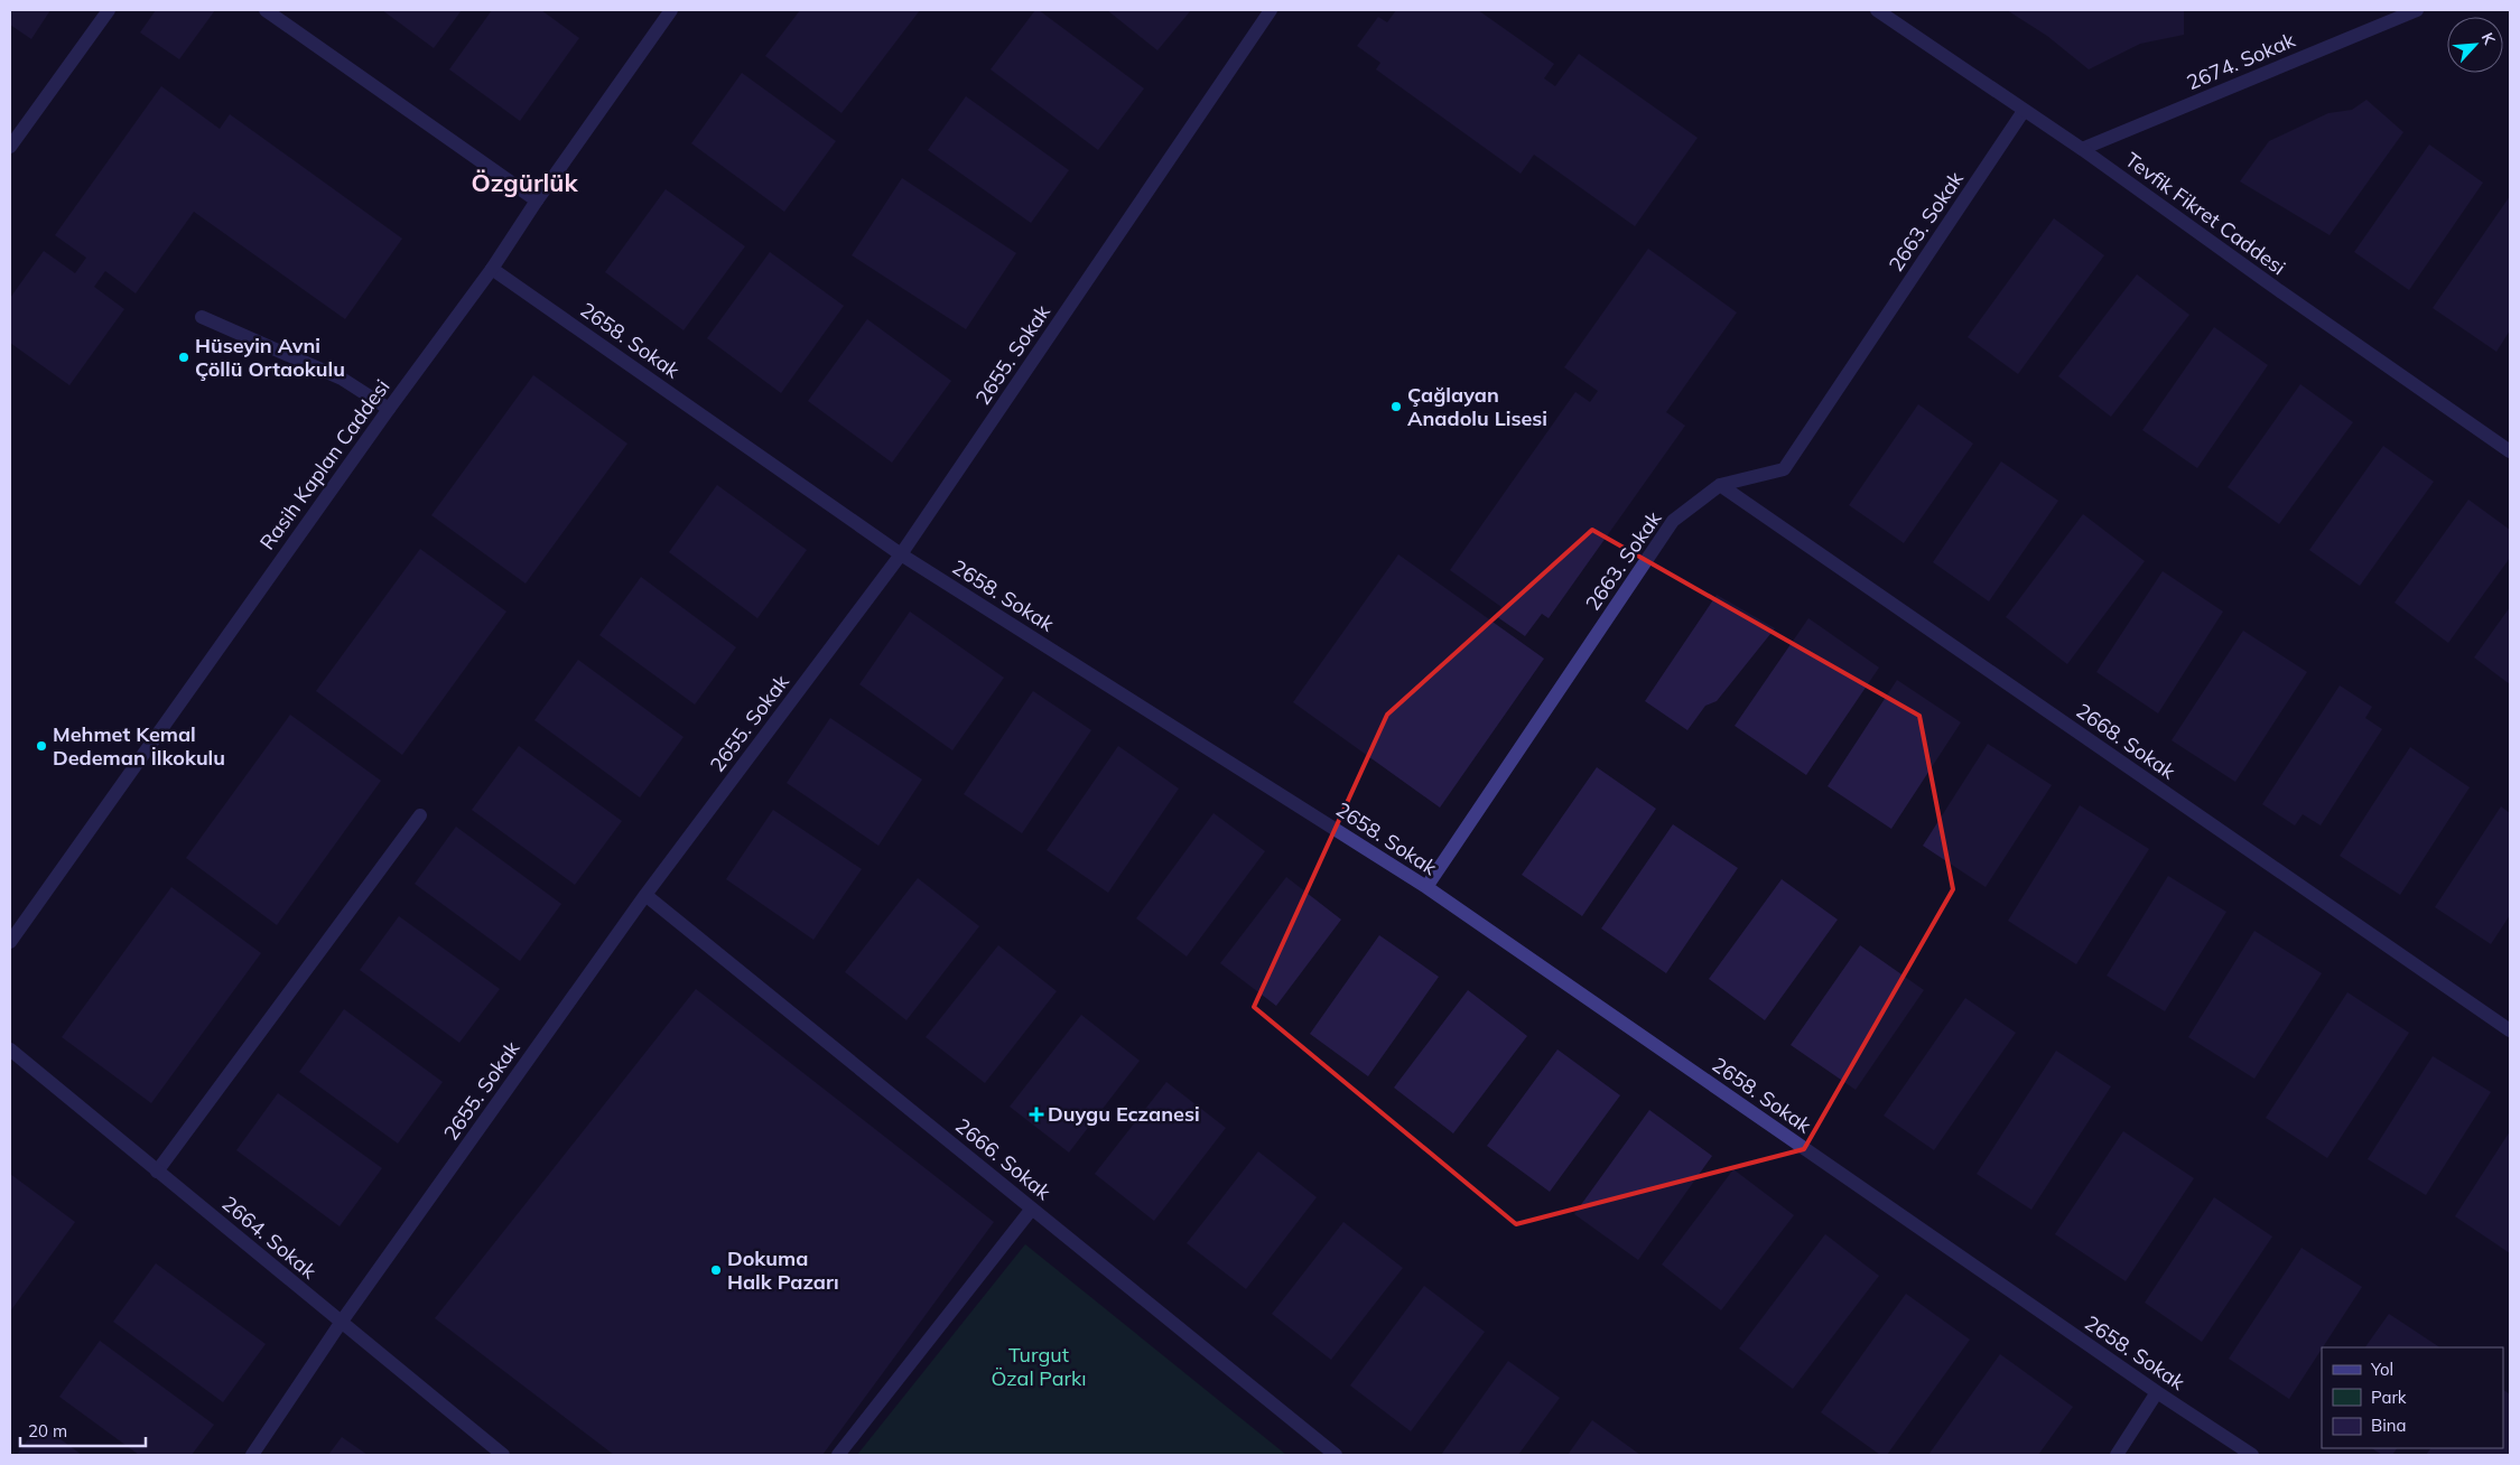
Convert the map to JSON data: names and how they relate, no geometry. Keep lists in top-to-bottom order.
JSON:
{
  "streets": {
    "street": [
      "2674. Sokak",
      "Tevfik Fikret Caddesi",
      "2663. Sokak",
      "2658. Sokak",
      "2655. Sokak",
      "Rasih Kaplan Caddesi",
      "2668. Sokak",
      "2666. Sokak",
      "2664. Sokak"
    ]
  },
  "crossings": [
    ["2674. Sokak", "Tevfik Fikret Caddesi"],
    ["Tevfik Fikret Caddesi", "2663. Sokak"],
    ["2663. Sokak", "2658. Sokak"],
    ["2663. Sokak", "2668. Sokak"],
    ["2658. Sokak", "2655. Sokak"],
    ["2658. Sokak", "Rasih Kaplan Caddesi"],
    ["2655. Sokak", "2666. Sokak"],
    ["2655. Sokak", "2664. Sokak"]
  ],
  "districts": ["Özgürlük"],
  "parks": ["Turgut Özal Parkı"],
  "places": {
    "other": [
      "Hüseyin Avni Çöllü Ortaokulu",
      "Çağlayan Anadolu Lisesi",
      "Mehmet Kemal Dedeman İlkokulu",
      "Dokuma Halk Pazarı"
    ],
    "health": ["Duygu Eczanesi"]
  },
  "legend": ["Yol", "Park", "Bina"],
  "scale_bar": "20 m",
  "north": "top right"
}
